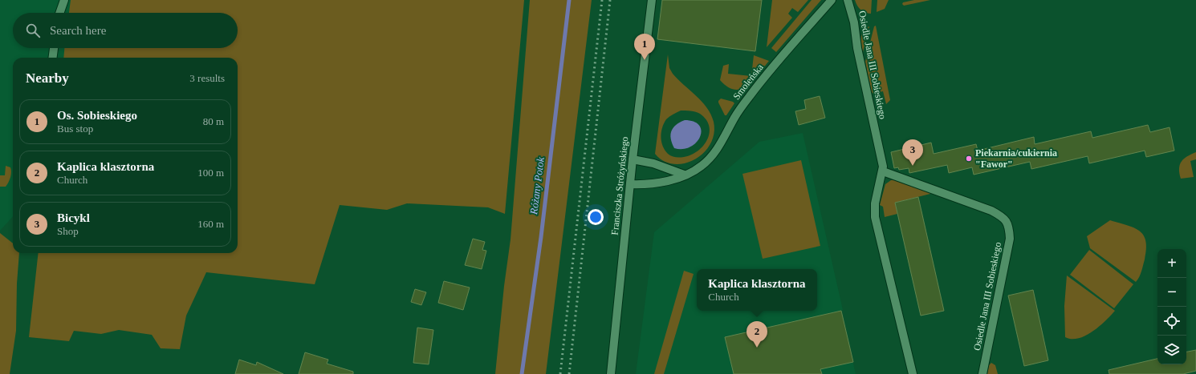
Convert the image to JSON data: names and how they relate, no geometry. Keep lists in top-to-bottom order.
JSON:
{
  "streets": {
    "street": ["Osiedle Jana III Sobieskiego", "Smoleńska", "Franciszka Stróżyńskiego"]
  },
  "crossings": [
    ["Smoleńska", "Franciszka Stróżyńskiego"]
  ],
  "water": ["Różany Potok"],
  "places": ["Piekarnia/cukiernia \"Fawor\""],
  "page": {
    "search": "Search here",
    "pins": ["1", "3", "2"],
    "heading": ["Nearby", "3 results"],
    "list": [
      {
        "mark": "1",
        "name": "Os. Sobieskiego",
        "note": "Bus stop",
        "value": "80 m"
      },
      {
        "mark": "2",
        "name": "Kaplica klasztorna",
        "note": "Church",
        "value": "100 m"
      },
      {
        "mark": "3",
        "name": "Bicykl",
        "note": "Shop",
        "value": "160 m"
      }
    ],
    "map_buttons": ["+", "−"],
    "popup": ["Kaplica klasztorna", "Church"]
  }
}
